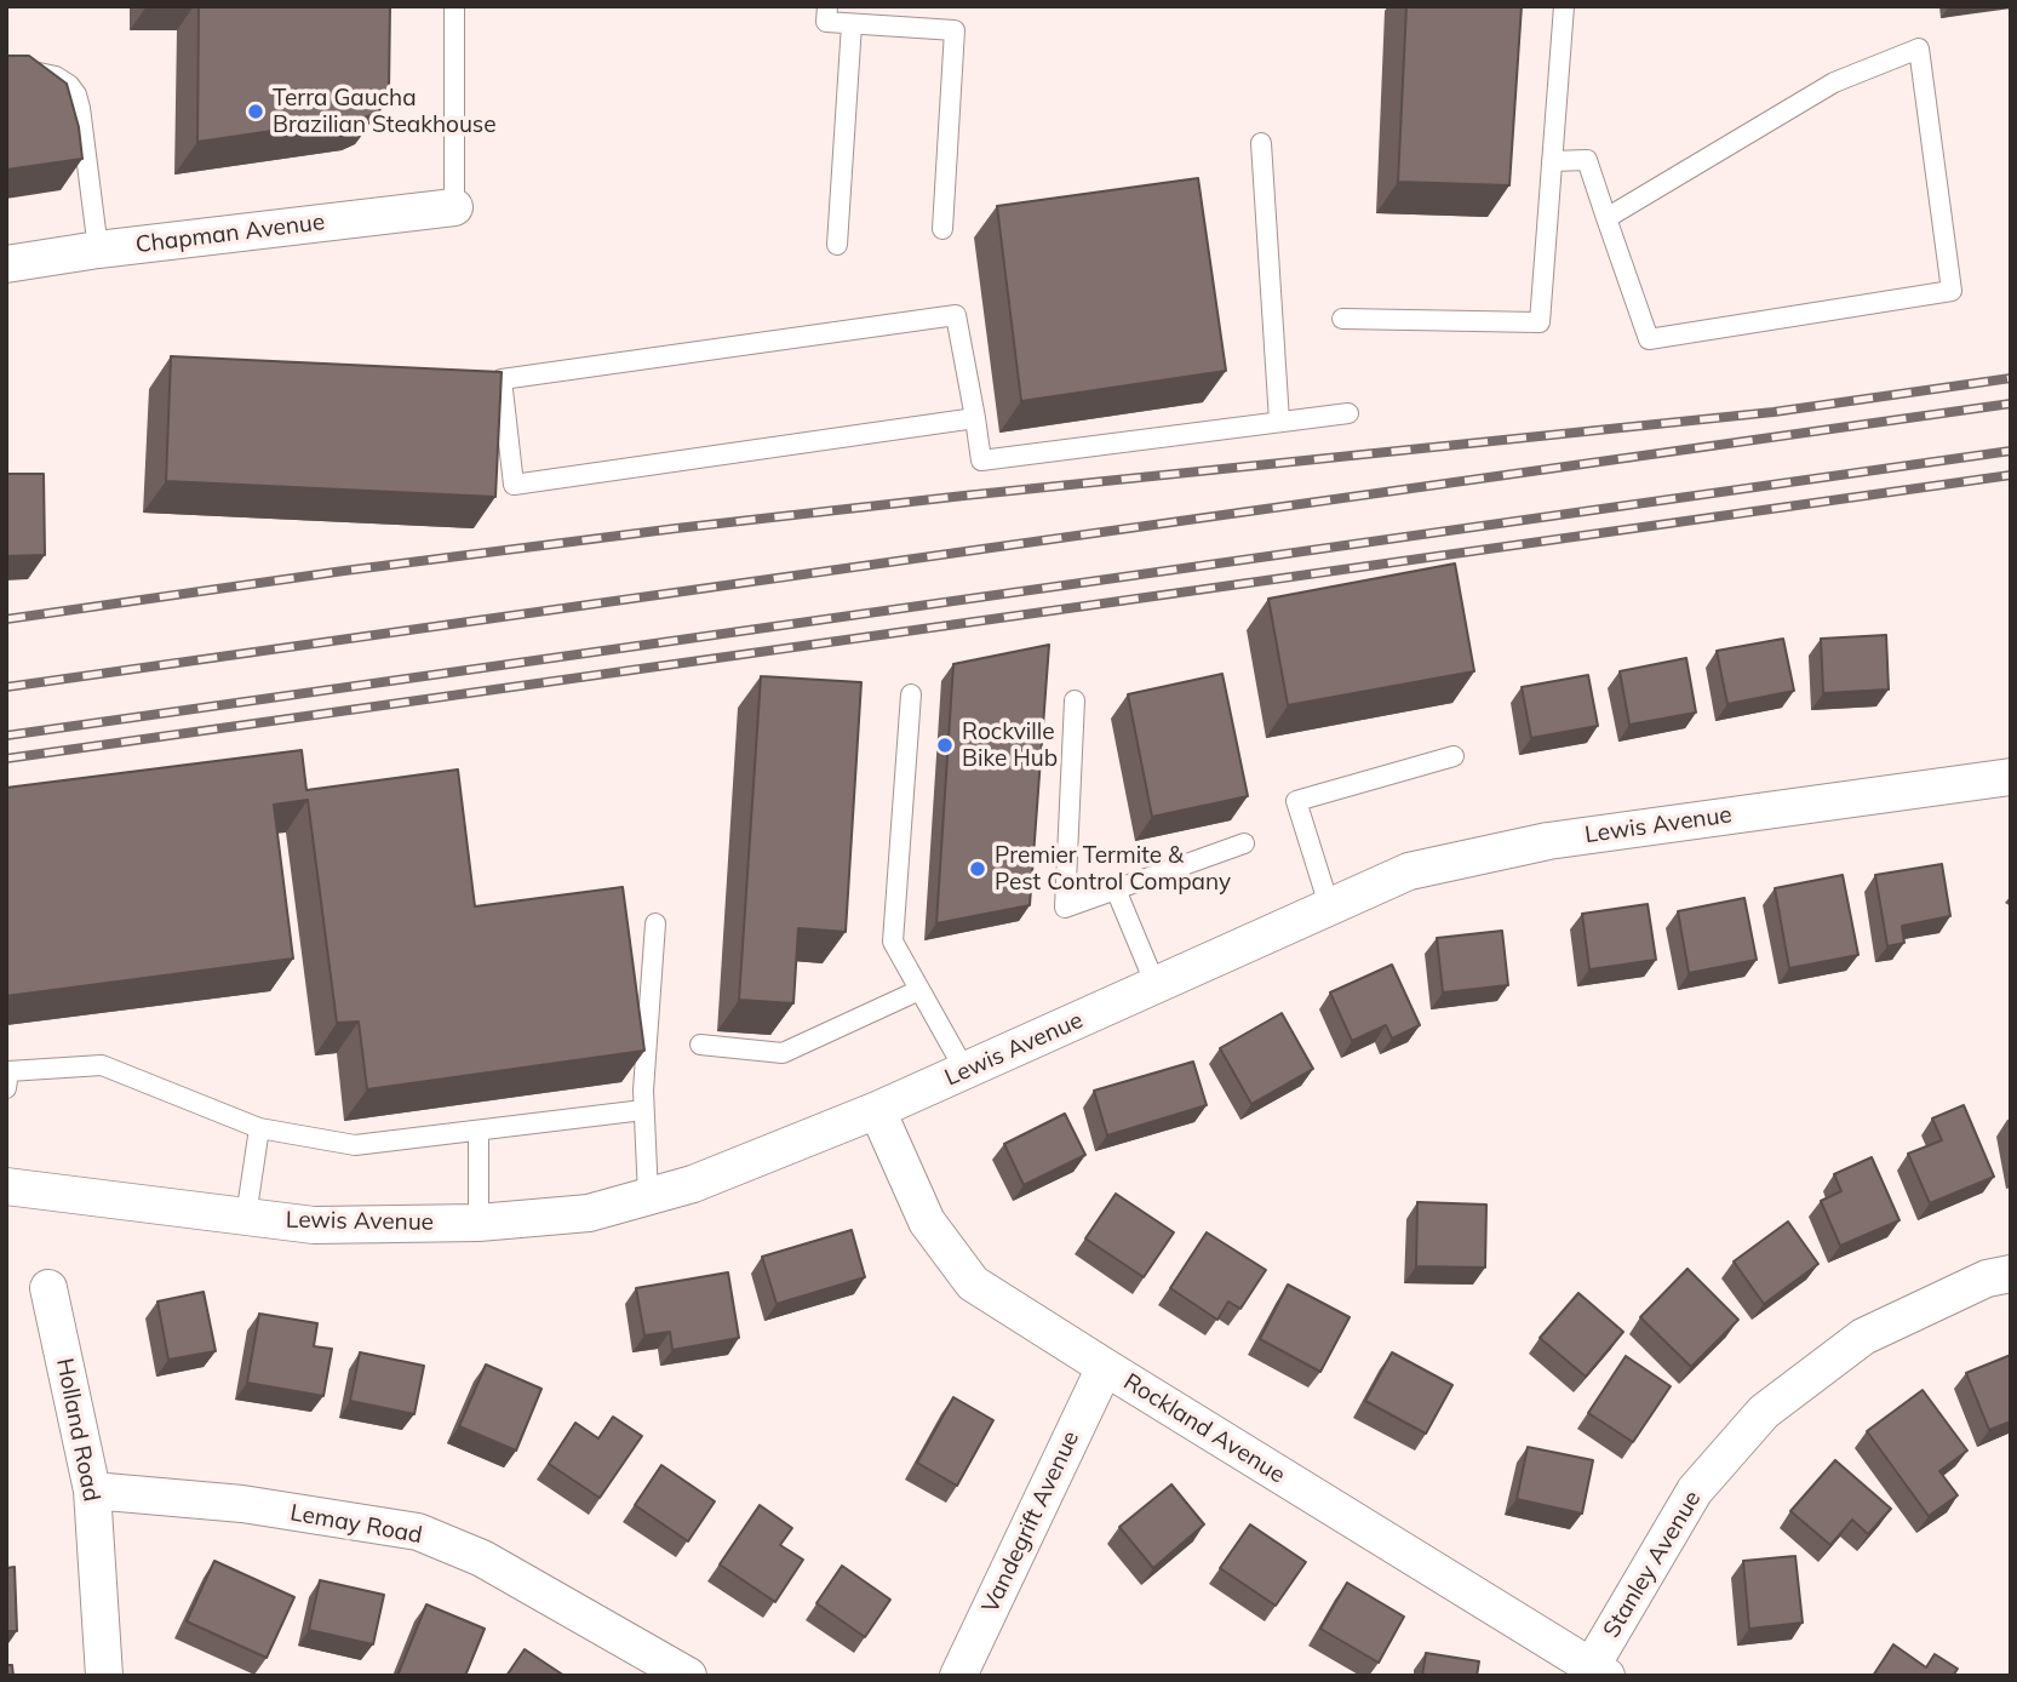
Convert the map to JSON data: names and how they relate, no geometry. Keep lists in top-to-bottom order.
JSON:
{
  "streets": {
    "street": [
      "Chapman Avenue",
      "Lewis Avenue",
      "Rockland Avenue",
      "Holland Road",
      "Vandegrift Avenue",
      "Lemay Road",
      "Stanley Avenue"
    ]
  },
  "crossings": [
    ["Lewis Avenue", "Rockland Avenue"],
    ["Rockland Avenue", "Vandegrift Avenue"],
    ["Rockland Avenue", "Stanley Avenue"],
    ["Holland Road", "Lemay Road"]
  ],
  "places": ["Terra Gaucha Brazilian Steakhouse", "Rockville Bike Hub", "Premier Termite & Pest Control Company"]
}
